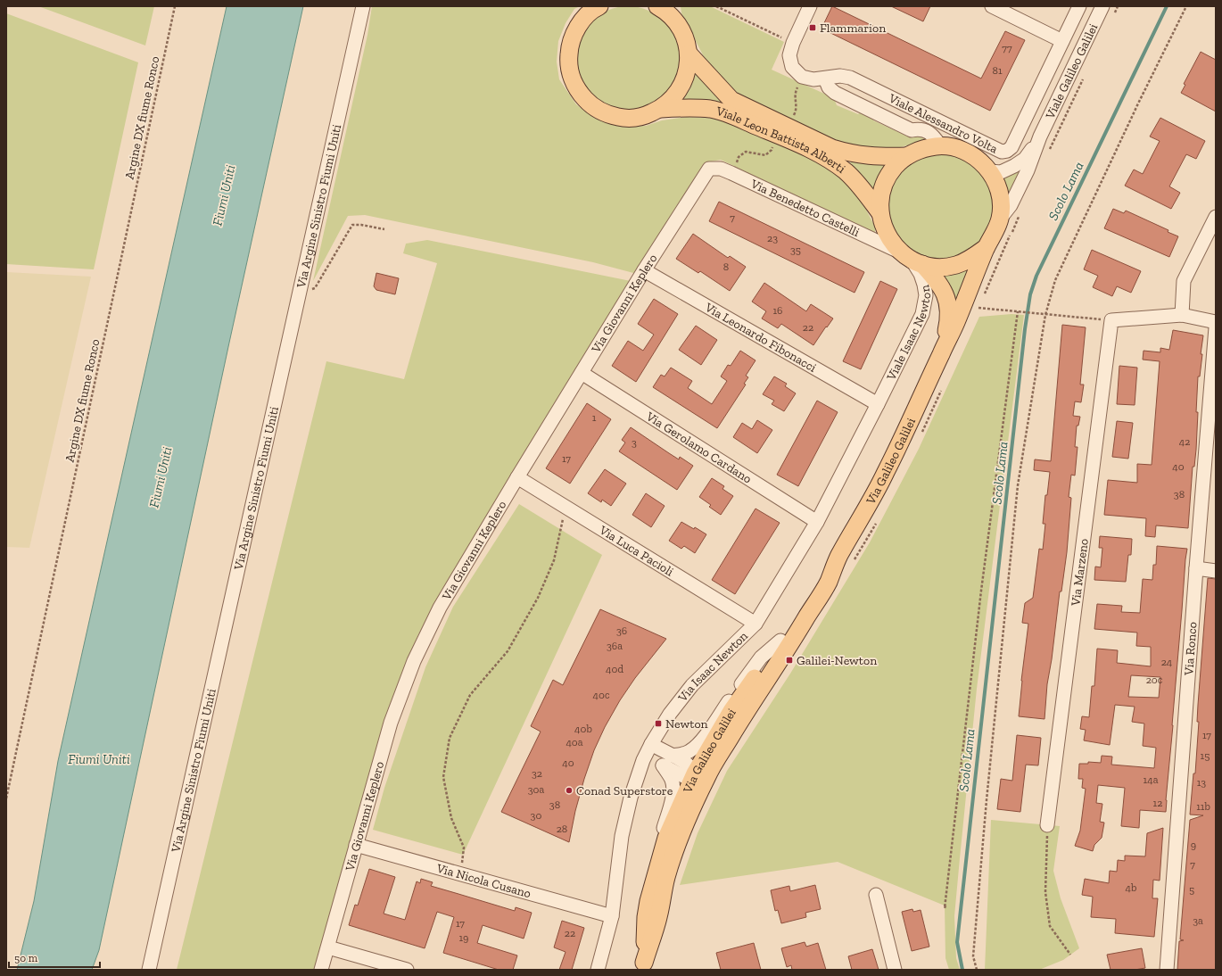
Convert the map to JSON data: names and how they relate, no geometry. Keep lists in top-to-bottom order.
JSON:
{
  "streets": {
    "main road": ["Viale Leon Battista Alberti", "Via Galileo Galilei"],
    "street": [
      "Viale Galileo Galilei",
      "Viale Alessandro Volta",
      "Via Argine Sinistro Fiumi Uniti",
      "Via Benedetto Castelli",
      "Via Giovanni Keplero",
      "Viale Isaac Newton",
      "Via Leonardo Fibonacci",
      "Via Gerolamo Cardano",
      "Via Luca Pacioli",
      "Via Marzeno",
      "Via Ronco",
      "Via Isaac Newton",
      "Via Nicola Cusano"
    ],
    "path": ["Argine DX fiume Ronco"]
  },
  "crossings": [
    ["Viale Alessandro Volta", "Viale Leon Battista Alberti"],
    ["Viale Alessandro Volta", "Via Benedetto Castelli"],
    ["Viale Alessandro Volta", "Viale Isaac Newton"],
    ["Viale Alessandro Volta", "Via Galileo Galilei"],
    ["Viale Leon Battista Alberti", "Via Benedetto Castelli"],
    ["Viale Leon Battista Alberti", "Viale Isaac Newton"],
    ["Viale Leon Battista Alberti", "Via Galileo Galilei"],
    ["Via Benedetto Castelli", "Via Giovanni Keplero"],
    ["Via Benedetto Castelli", "Viale Isaac Newton"],
    ["Via Benedetto Castelli", "Via Galileo Galilei"],
    ["Via Giovanni Keplero", "Via Leonardo Fibonacci"],
    ["Via Giovanni Keplero", "Via Gerolamo Cardano"],
    ["Via Giovanni Keplero", "Via Luca Pacioli"],
    ["Via Giovanni Keplero", "Via Nicola Cusano"],
    ["Viale Isaac Newton", "Via Leonardo Fibonacci"],
    ["Viale Isaac Newton", "Via Galileo Galilei"],
    ["Viale Isaac Newton", "Via Isaac Newton"],
    ["Via Leonardo Fibonacci", "Via Isaac Newton"],
    ["Via Gerolamo Cardano", "Via Isaac Newton"],
    ["Via Luca Pacioli", "Via Isaac Newton"],
    ["Via Isaac Newton", "Via Nicola Cusano"]
  ],
  "water": ["Scolo Lama", "Fiumi Uniti"],
  "places": {
    "transit": ["Flammarion", "Galilei-Newton", "Newton"],
    "other": ["Conad Superstore"]
  },
  "house_numbers": [
    "77",
    "81",
    "7",
    "23",
    "35",
    "8",
    "16",
    "22",
    "1",
    "42",
    "3",
    "17",
    "40",
    "38",
    "36",
    "36a",
    "24",
    "40d",
    "20c",
    "40c",
    "40b",
    "17",
    "40a",
    "15",
    "40",
    "32",
    "14a",
    "13",
    "30a",
    "12",
    "38",
    "11b",
    "30",
    "28",
    "9",
    "7",
    "4b",
    "5",
    "3a",
    "17",
    "22",
    "19"
  ],
  "scale_bar": "50 m"
}
